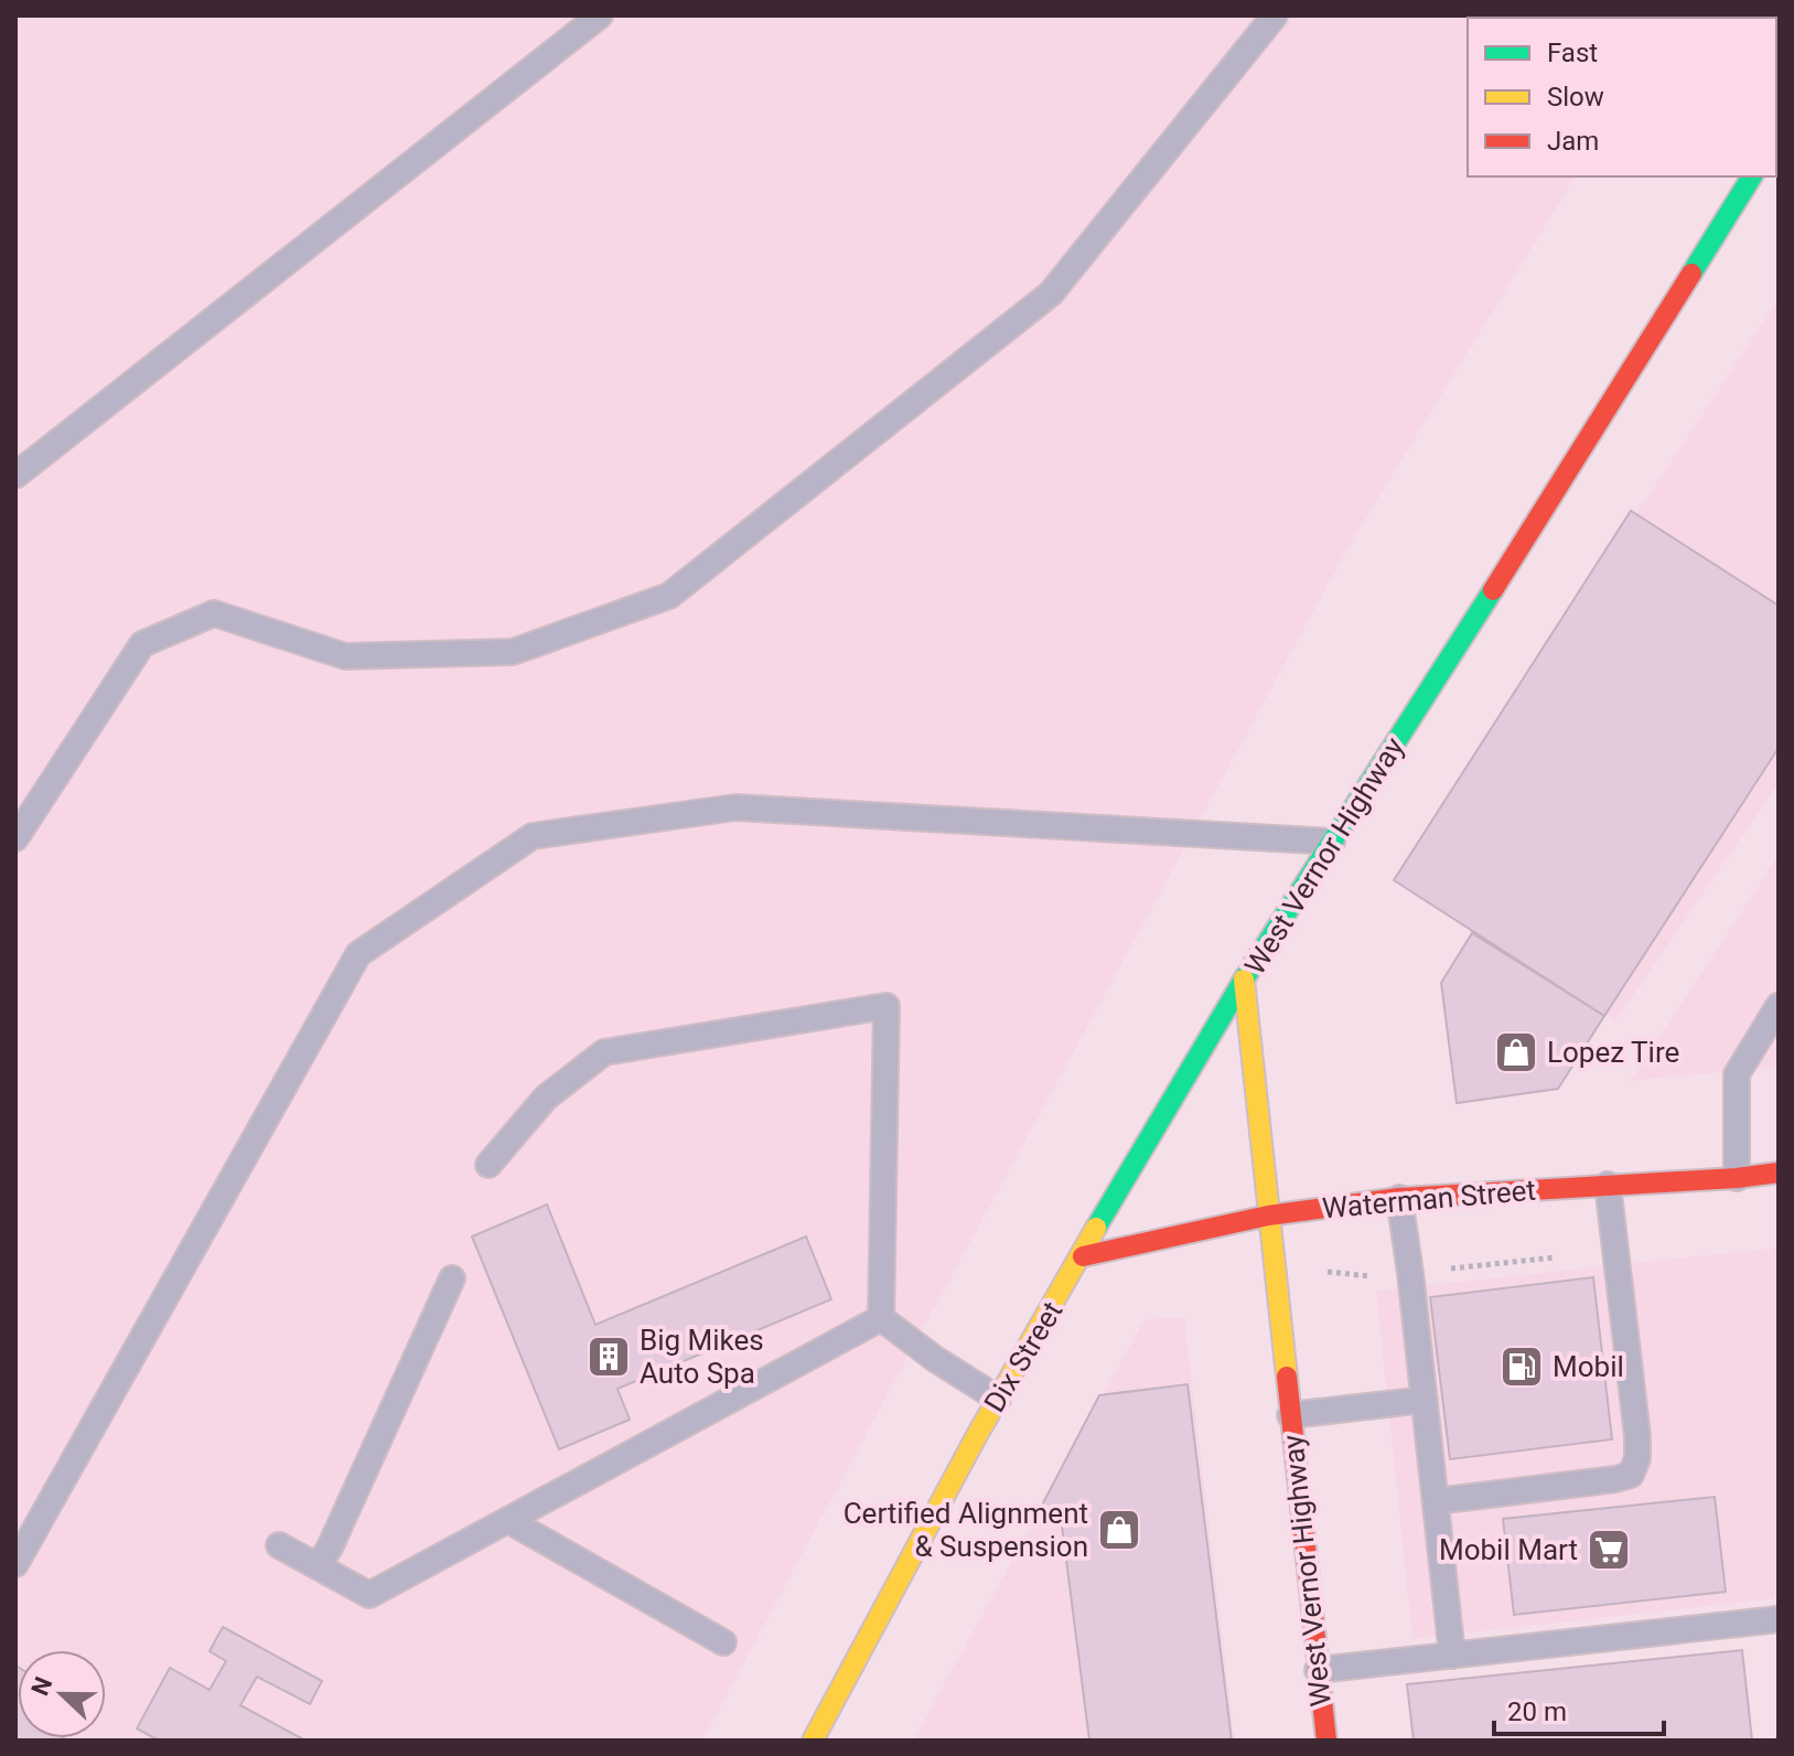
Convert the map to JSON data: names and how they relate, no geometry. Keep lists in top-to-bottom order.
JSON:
{
  "streets": {
    "street": ["West Vernor Highway", "Waterman Street", "Dix Street"]
  },
  "crossings": [
    ["West Vernor Highway", "Waterman Street"],
    ["West Vernor Highway", "Dix Street"],
    ["Waterman Street", "Dix Street"]
  ],
  "places": {
    "shop": ["Lopez Tire", "Certified Alignment & Suspension"],
    "building": ["Big Mikes Auto Spa"],
    "fuel station": ["Mobil"],
    "supermarket": ["Mobil Mart"]
  },
  "legend": ["Fast", "Slow", "Jam"],
  "scale_bar": "20 m",
  "north": "left"
}
